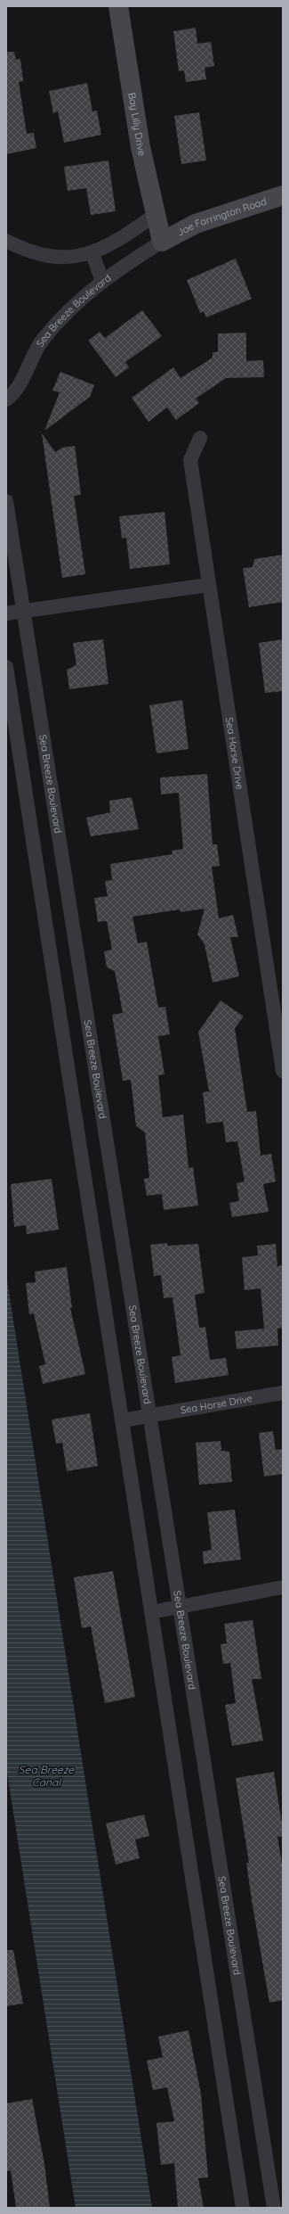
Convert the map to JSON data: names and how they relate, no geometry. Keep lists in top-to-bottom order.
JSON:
{
  "streets": {
    "main road": ["Bay Lilly Drive", "Joe Farrington Road"],
    "street": ["Sea Breeze Boulevard", "Sea Horse Drive"]
  },
  "crossings": [
    ["Bay Lilly Drive", "Joe Farrington Road"],
    ["Bay Lilly Drive", "Sea Breeze Boulevard"],
    ["Joe Farrington Road", "Sea Breeze Boulevard"],
    ["Sea Breeze Boulevard", "Sea Horse Drive"]
  ],
  "water": ["Sea Breeze Canal"]
}
